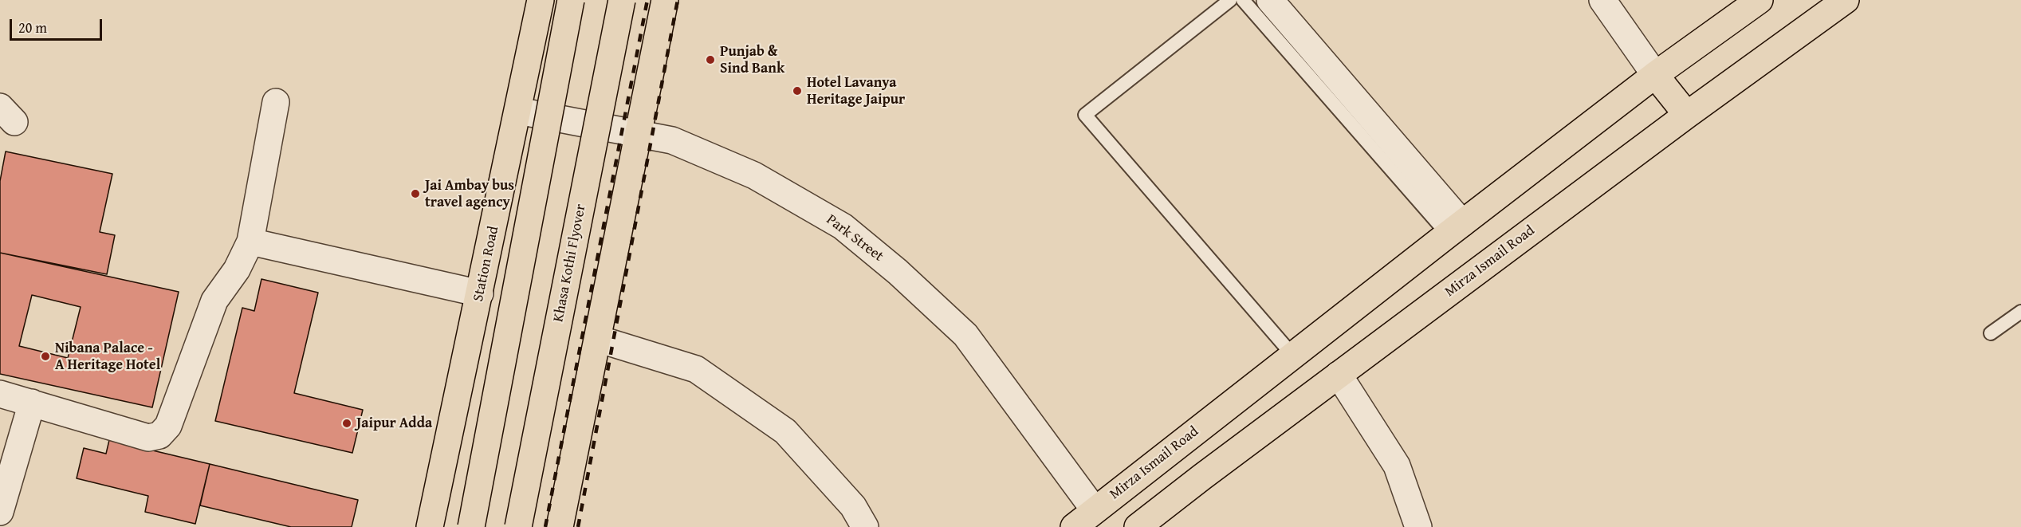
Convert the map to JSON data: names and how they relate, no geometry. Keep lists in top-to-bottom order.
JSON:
{
  "streets": {
    "main road": ["Mirza Ismail Road", "Khasa Kothi Flyover", "Station Road"],
    "street": ["Park Street"]
  },
  "crossings": [
    ["Park Street", "Mirza Ismail Road"],
    ["Park Street", "Station Road"]
  ],
  "places": [
    "Punjab & Sind Bank",
    "Hotel Lavanya Heritage Jaipur",
    "Jai Ambay bus travel agency",
    "Nibana Palace - A Heritage Hotel",
    "Jaipur Adda"
  ],
  "scale_bar": "20 m"
}
